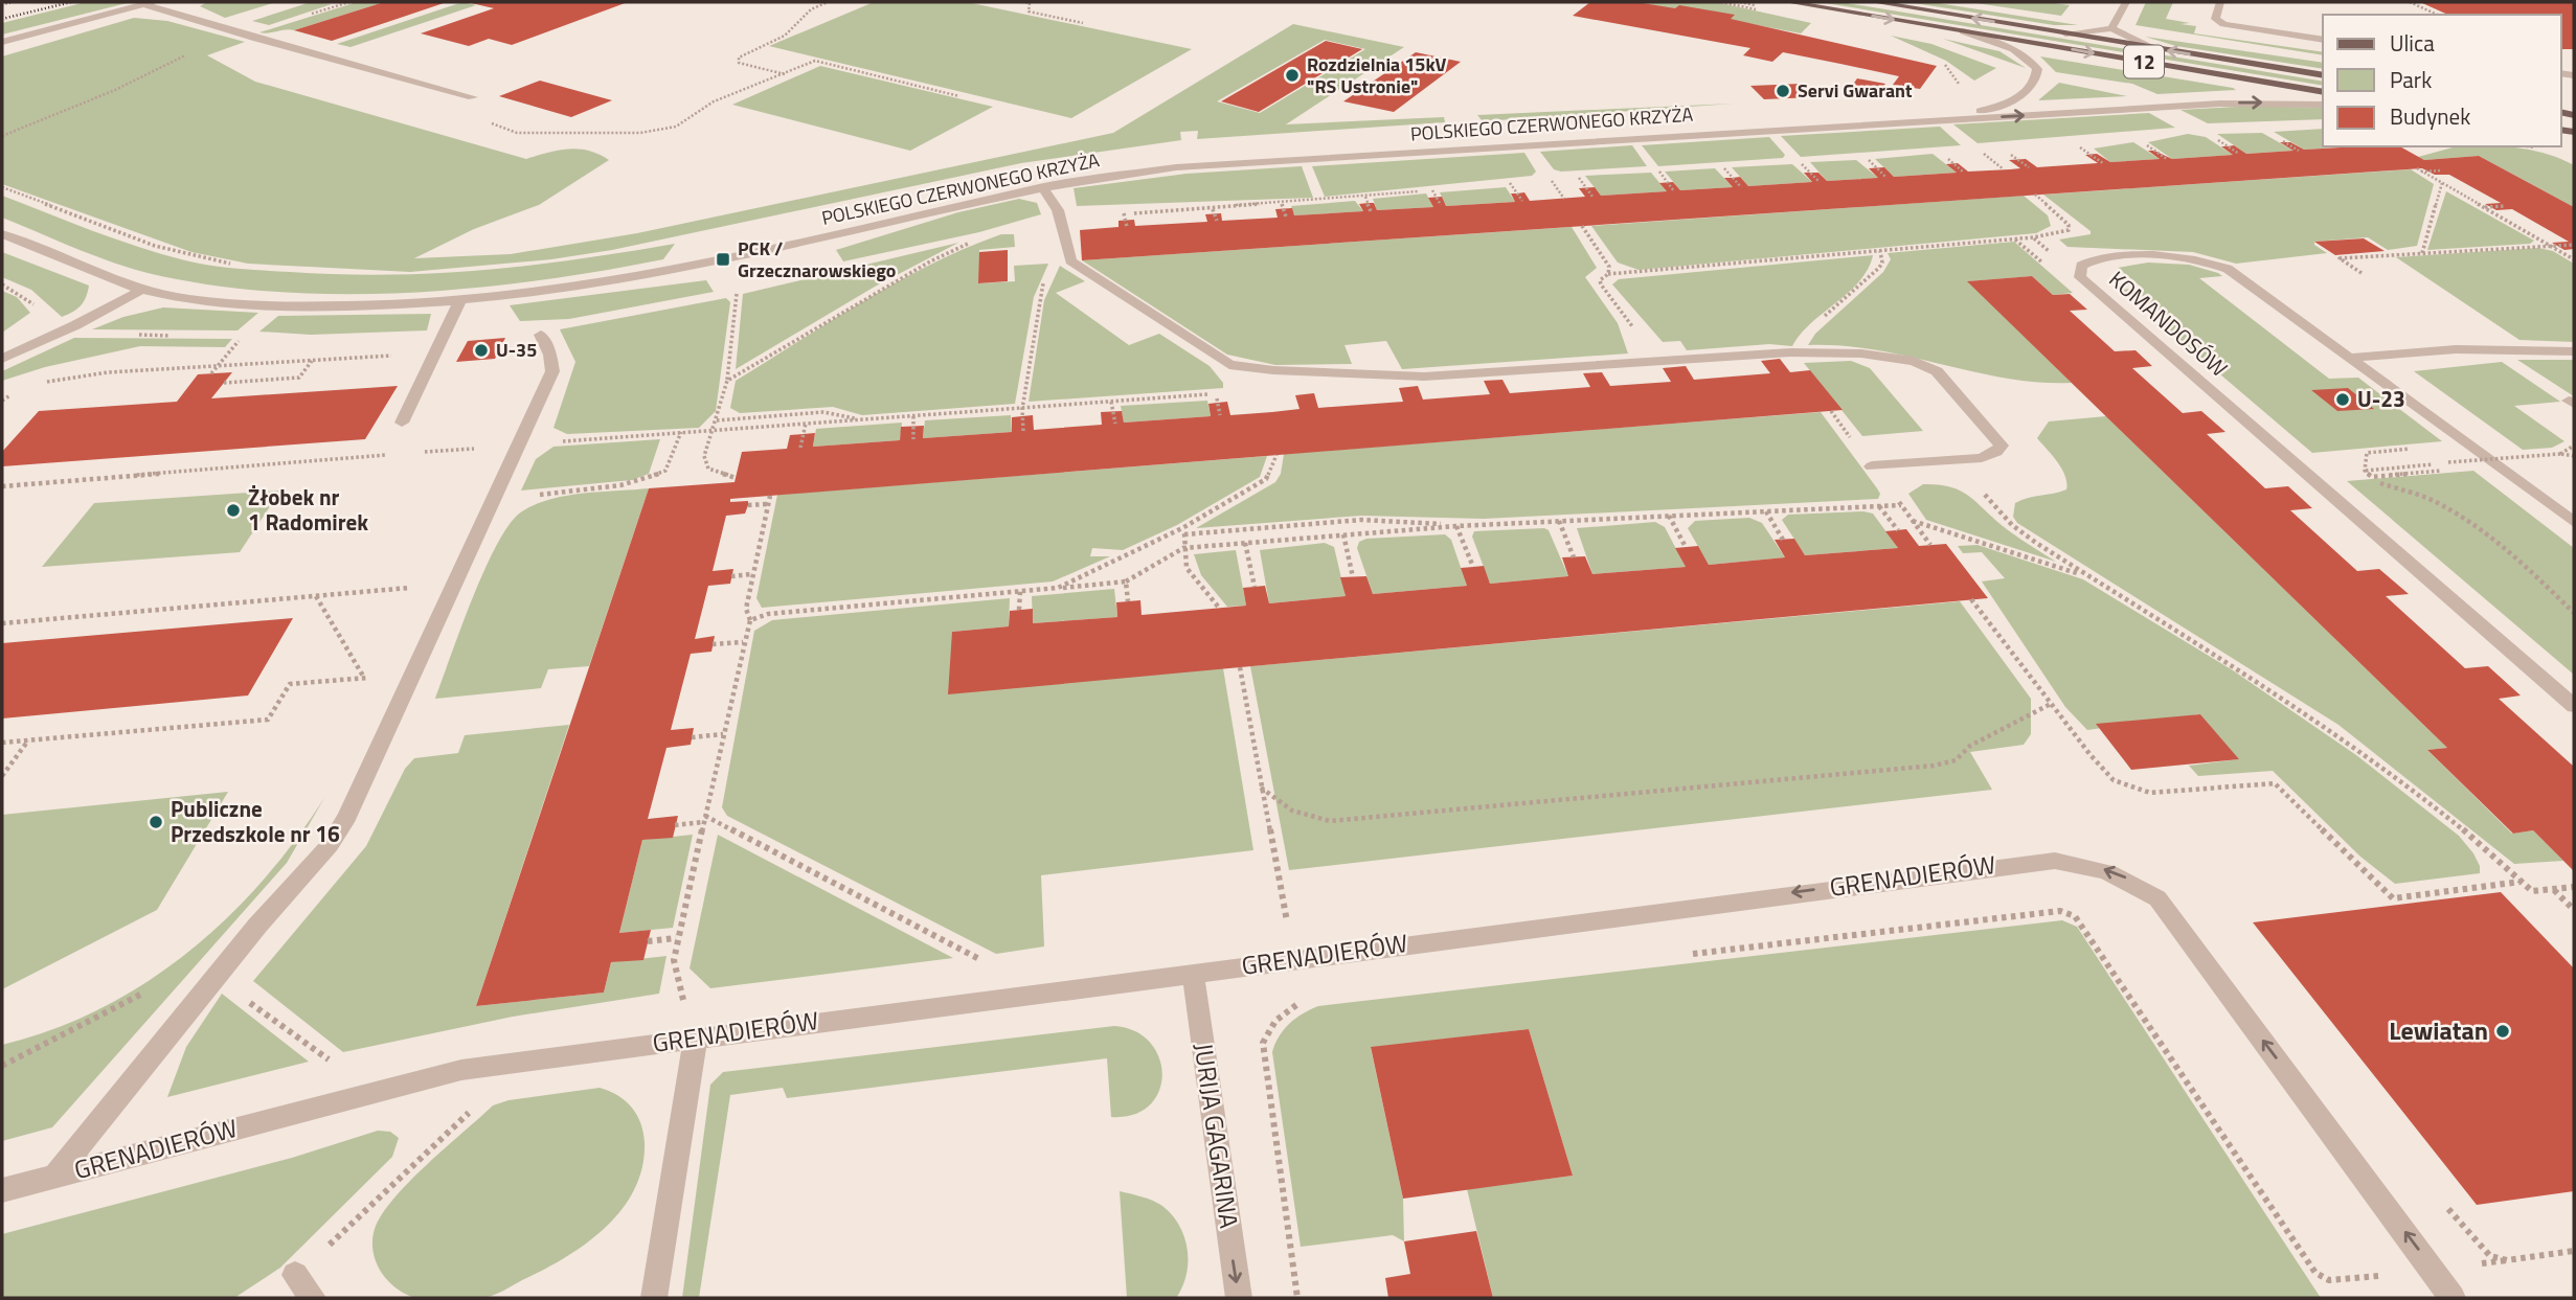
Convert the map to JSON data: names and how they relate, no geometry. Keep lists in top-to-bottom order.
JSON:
{
  "streets": {
    "main road": ["12"],
    "street": [
      "POLSKIEGO CZERWONEGO KRZYŻA",
      "KOMANDOSÓW",
      "GRENADIERÓW",
      "JURIJA GAGARINA"
    ]
  },
  "crossings": [
    ["12", "POLSKIEGO CZERWONEGO KRZYŻA"],
    ["GRENADIERÓW", "JURIJA GAGARINA"]
  ],
  "one_way": ["GRENADIERÓW", "JURIJA GAGARINA"],
  "places": {
    "other": [
      "Rozdzielnia 15kV \"RS Ustronie\"",
      "Servi Gwarant",
      "U-35",
      "U-23",
      "Żłobek nr 1 Radomirek",
      "Publiczne Przedszkole nr 16",
      "Lewiatan"
    ],
    "transit": ["PCK / Grzecznarowskiego"]
  },
  "legend": ["Ulica", "Park", "Budynek"]
}
